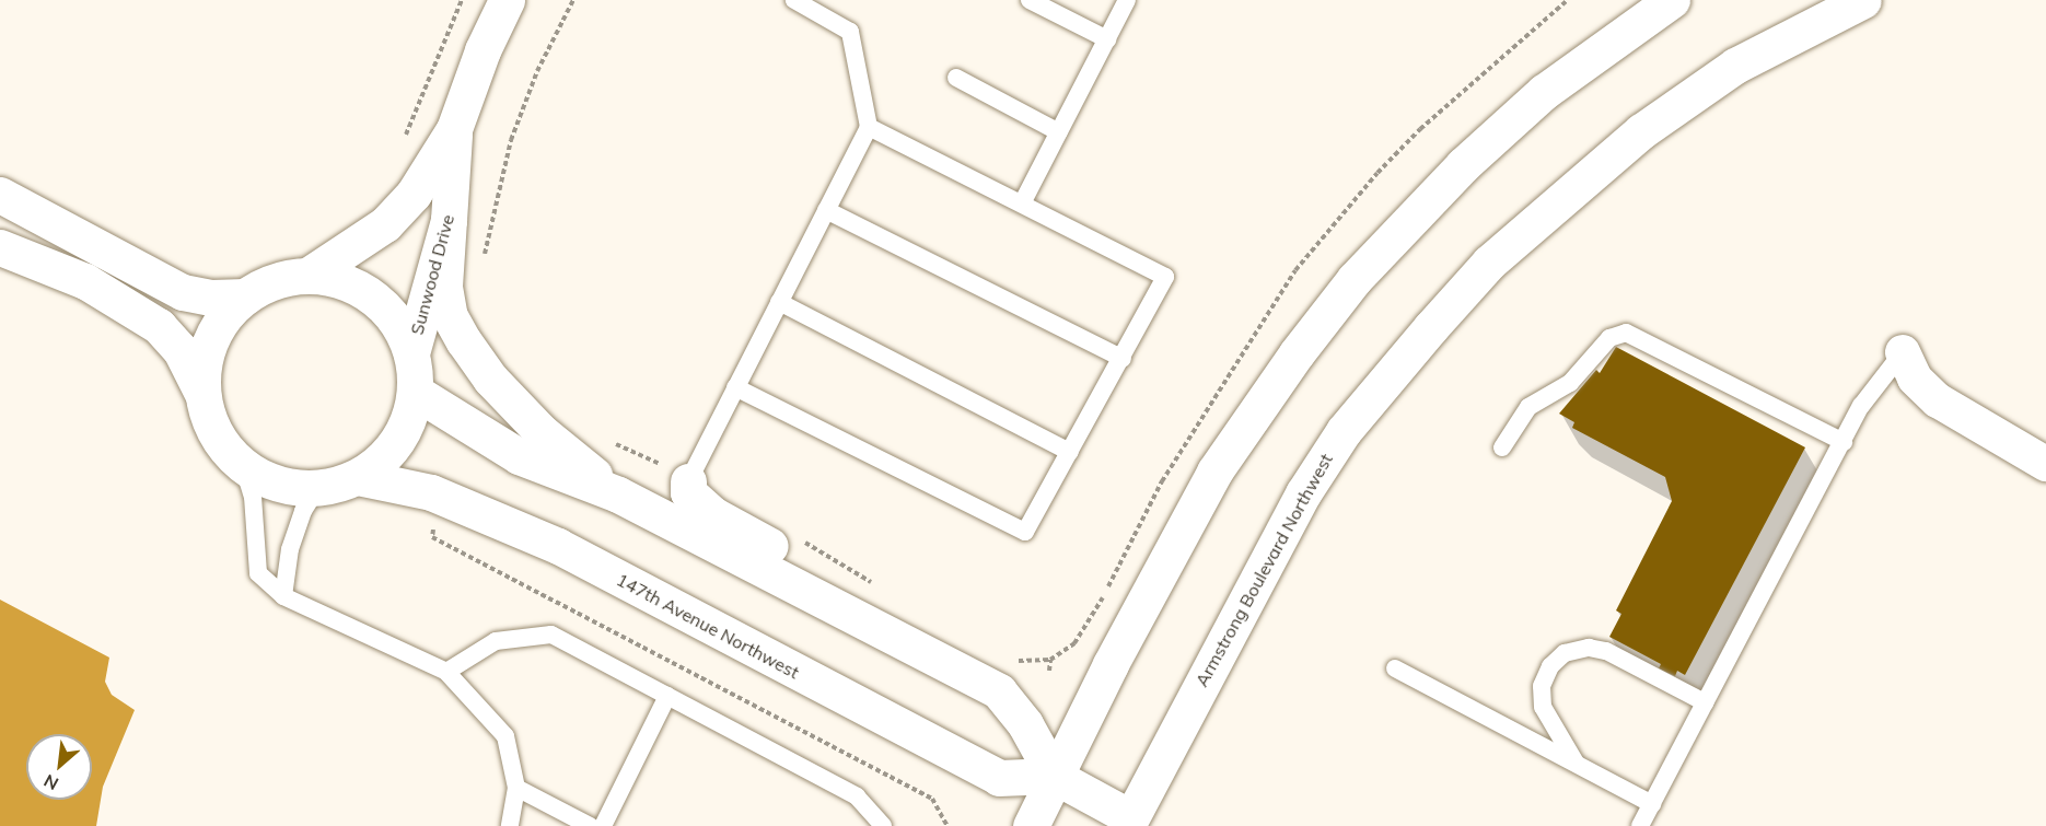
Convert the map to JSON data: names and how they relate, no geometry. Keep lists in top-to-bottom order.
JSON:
{
  "streets": {
    "street": ["Sunwood Drive", "Armstrong Boulevard Northwest", "147th Avenue Northwest"]
  },
  "crossings": [
    ["Sunwood Drive", "147th Avenue Northwest"]
  ],
  "north": "bottom left"
}
